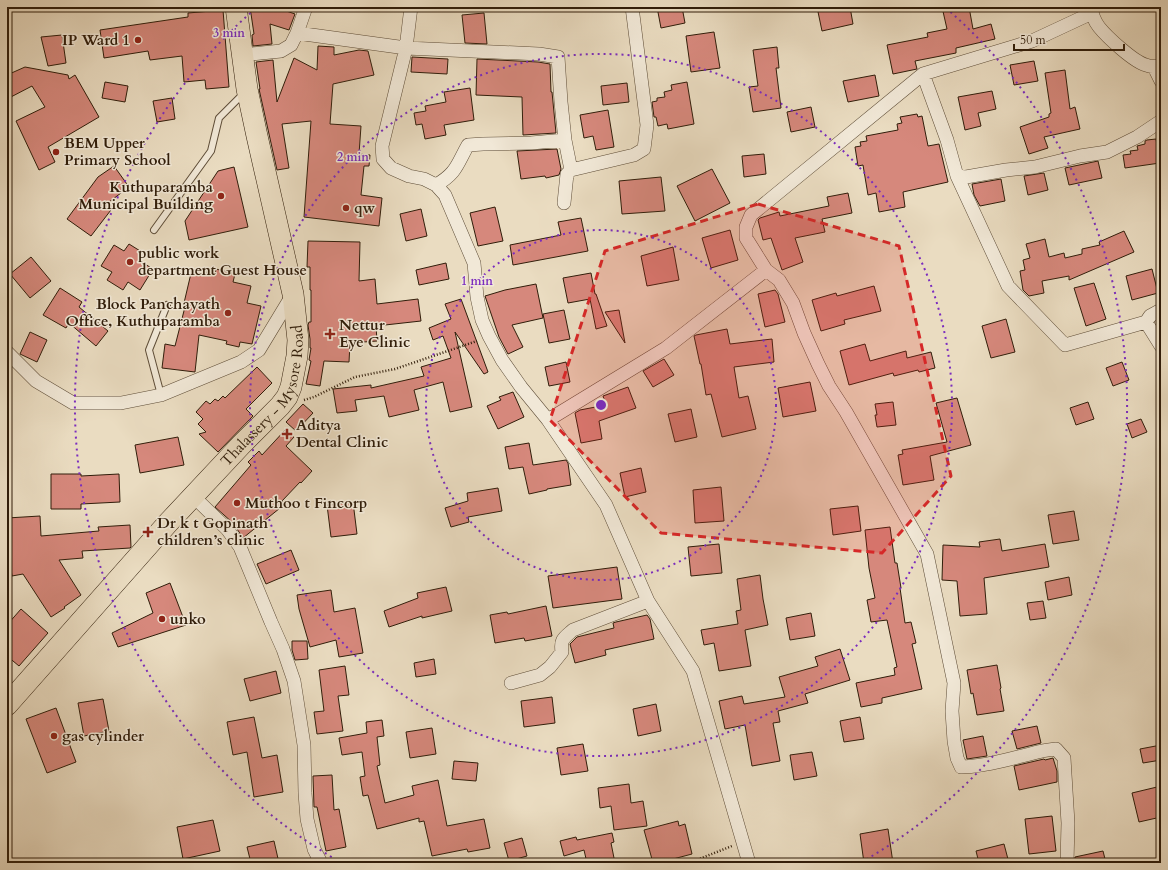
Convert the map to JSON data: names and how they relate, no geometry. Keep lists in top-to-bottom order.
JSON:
{
  "streets": {
    "main road": ["Thalassery - Mysore Road"]
  },
  "places": {
    "other": [
      "IP Ward 1",
      "BEM Upper Primary School",
      "Kuthuparamba Municipal Building",
      "qw",
      "public work department Guest House",
      "Block Panchayath Office, Kuthuparamba",
      "Muthoo t Fincorp",
      "unko",
      "gas cylinder"
    ],
    "health": ["Nettur Eye Clinic", "Aditya Dental Clinic", "Dr k t Gopinath children’s clinic"]
  },
  "scale_bar": "50 m",
  "rings": ["3 min", "2 min", "1 min"]
}
